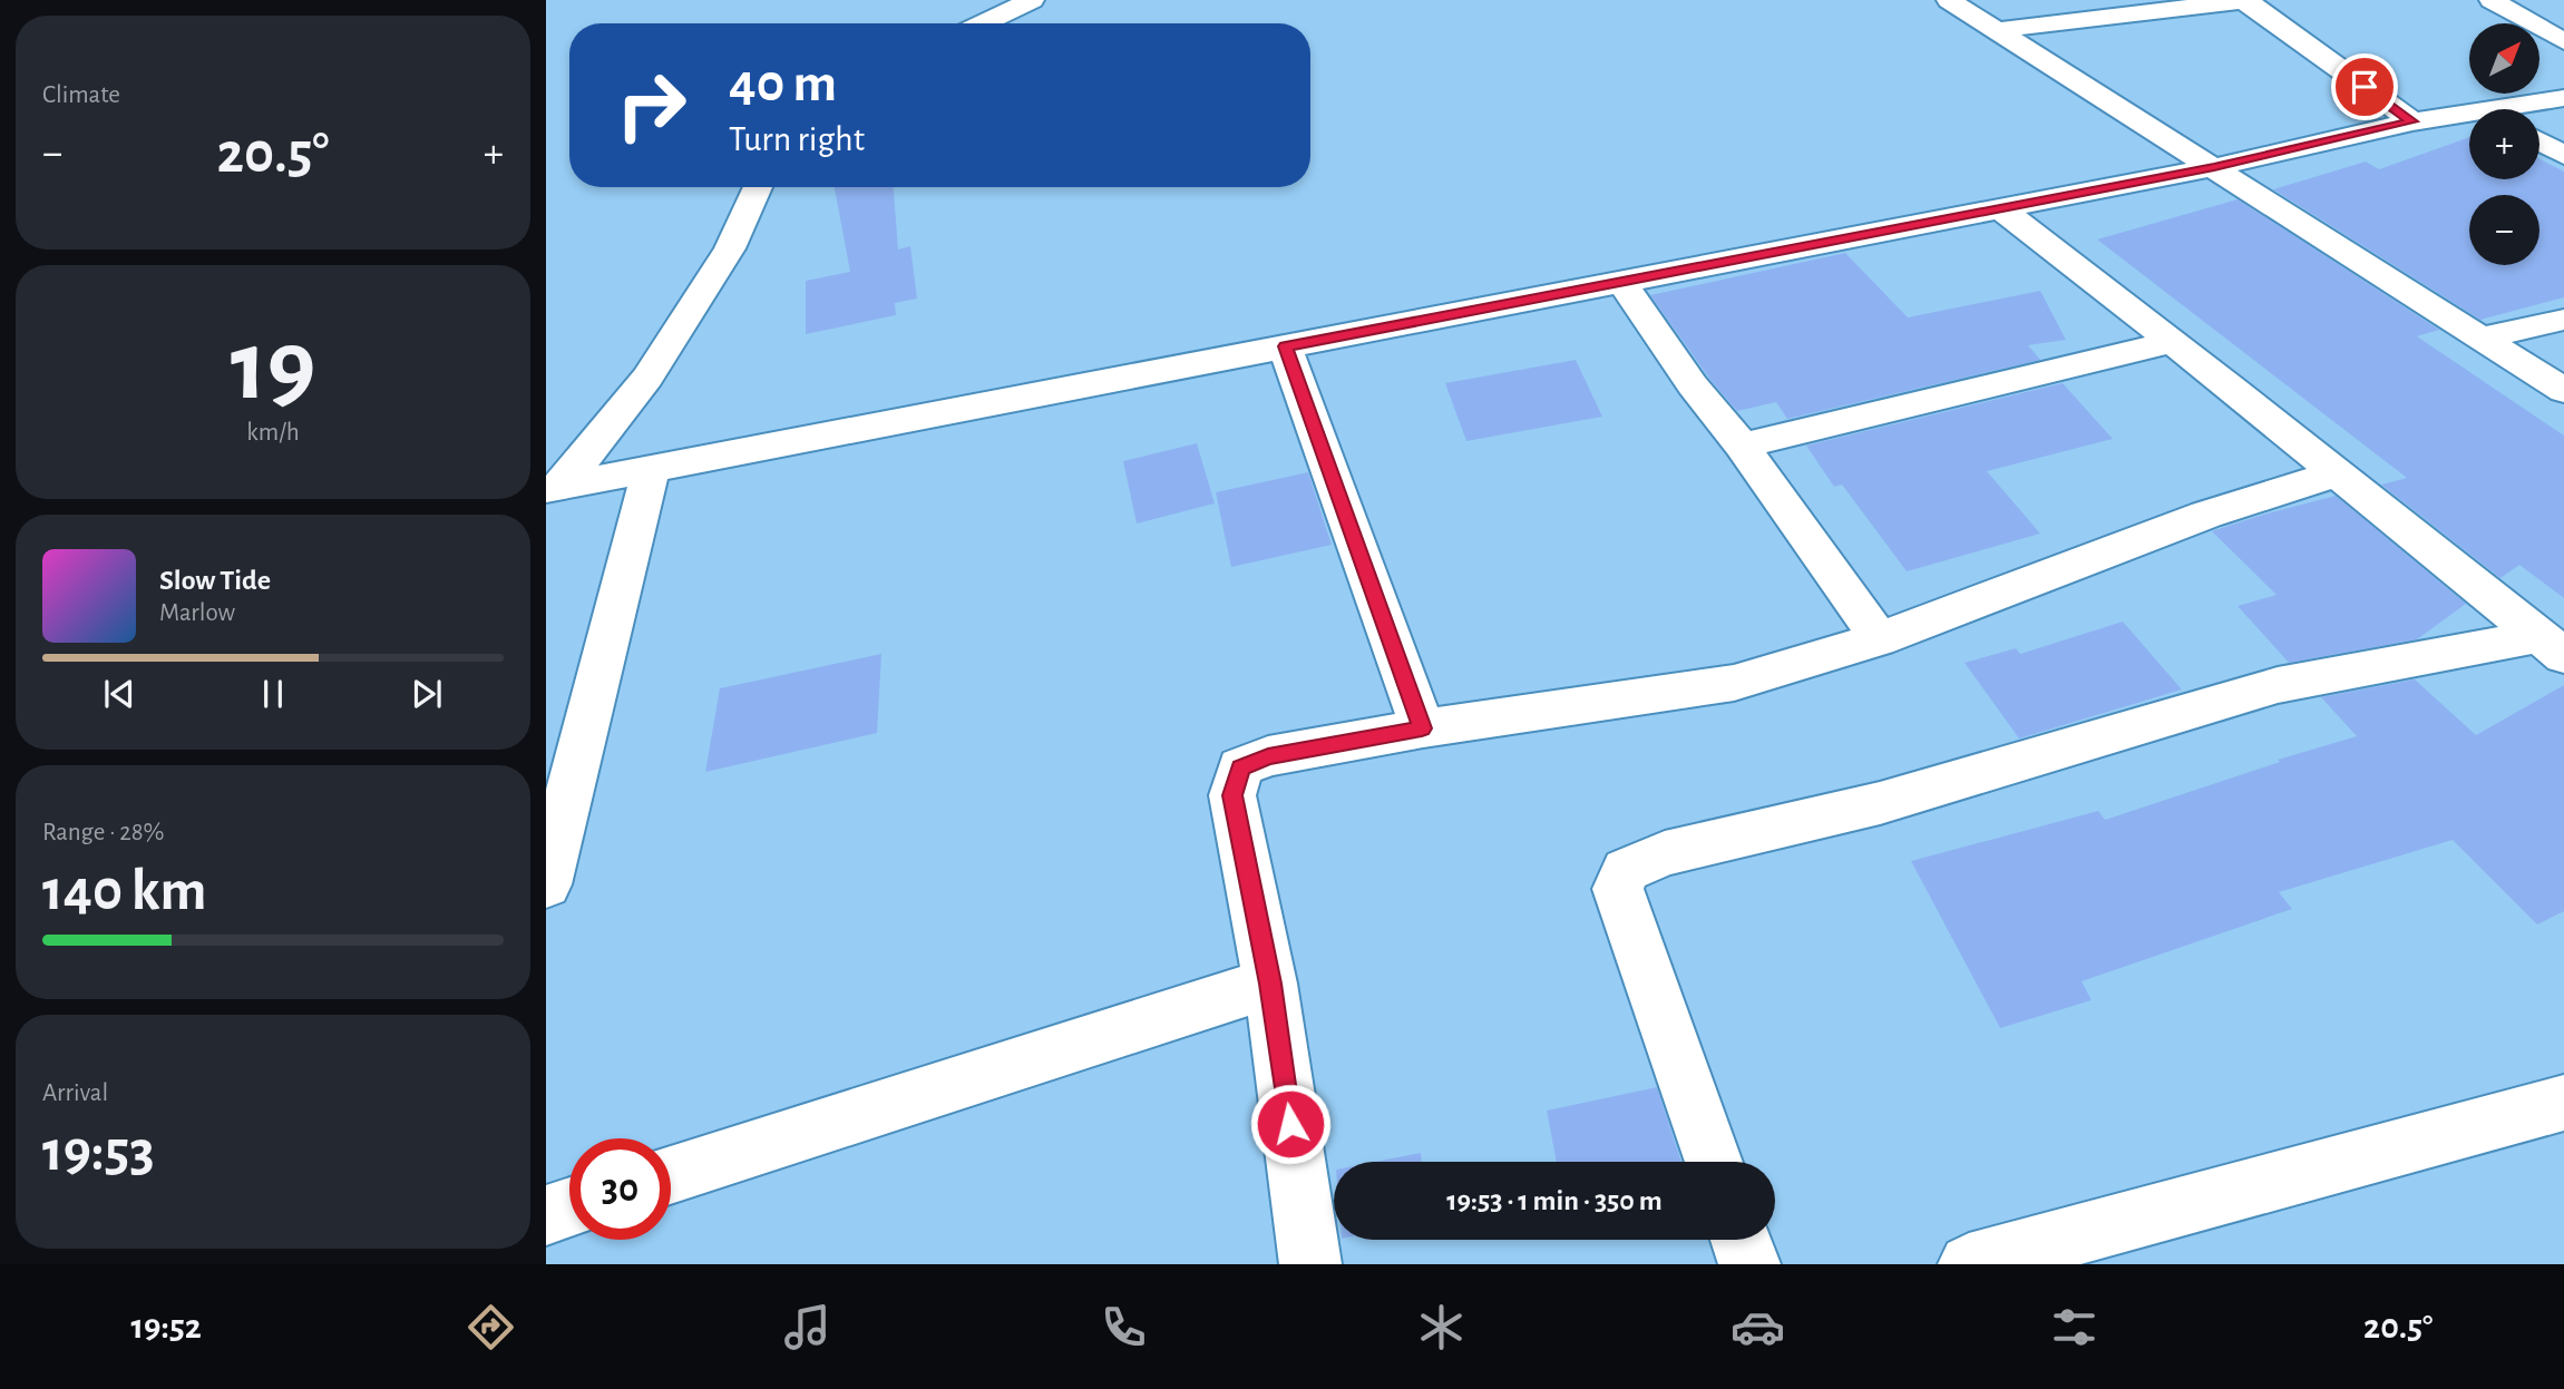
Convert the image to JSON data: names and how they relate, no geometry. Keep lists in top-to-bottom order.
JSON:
{
  "north": "top right",
  "page": {
    "tile": [
      "Climate",
      ["19", "km/h"],
      ["Range · 28%", "140 km"],
      ["Arrival", "19:53"]
    ],
    "map_buttons": ["+", "−"],
    "turn": ["40 m", "Turn right"],
    "heat": ["−", "20.5°", "+"],
    "song": ["Slow Tide", "Marlow"],
    "limit": "30",
    "trip": "19:53 · 1 min · 350 m",
    "tabs": ["19:52", "20.5°"]
  }
}
